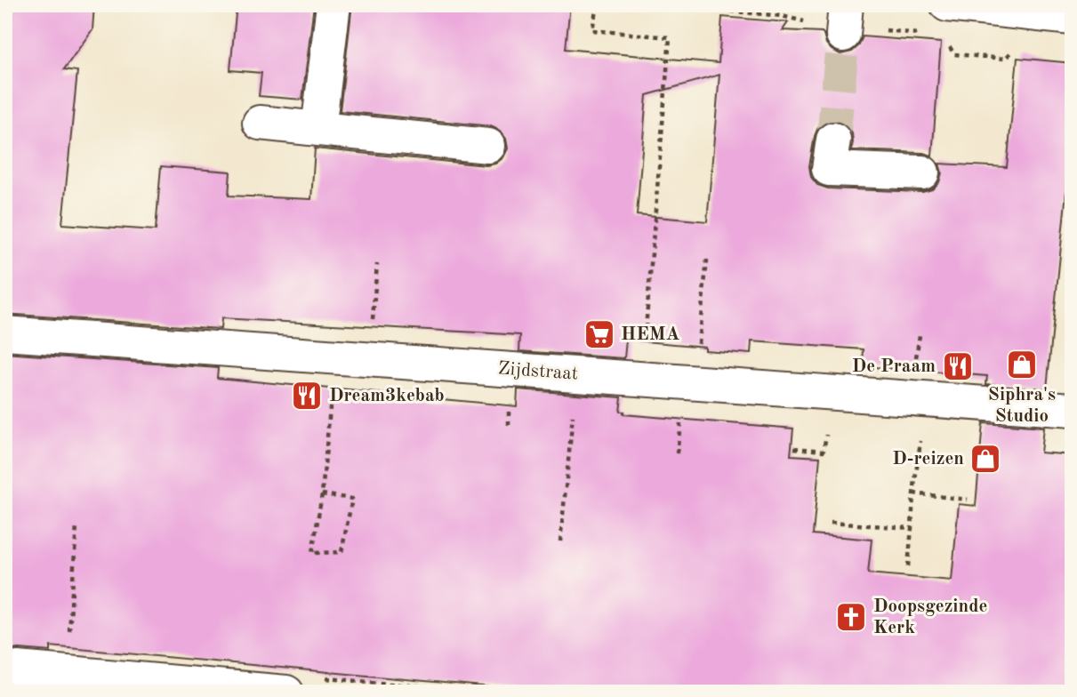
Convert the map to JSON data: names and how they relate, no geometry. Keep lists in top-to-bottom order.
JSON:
{
  "streets": {
    "street": ["Zijdstraat"]
  },
  "places": {
    "supermarket": ["HEMA"],
    "shop": ["Siphra's Studio", "D-reizen"],
    "restaurant": ["De Praam", "Dream3kebab"],
    "church": ["Doopsgezinde Kerk"]
  }
}
